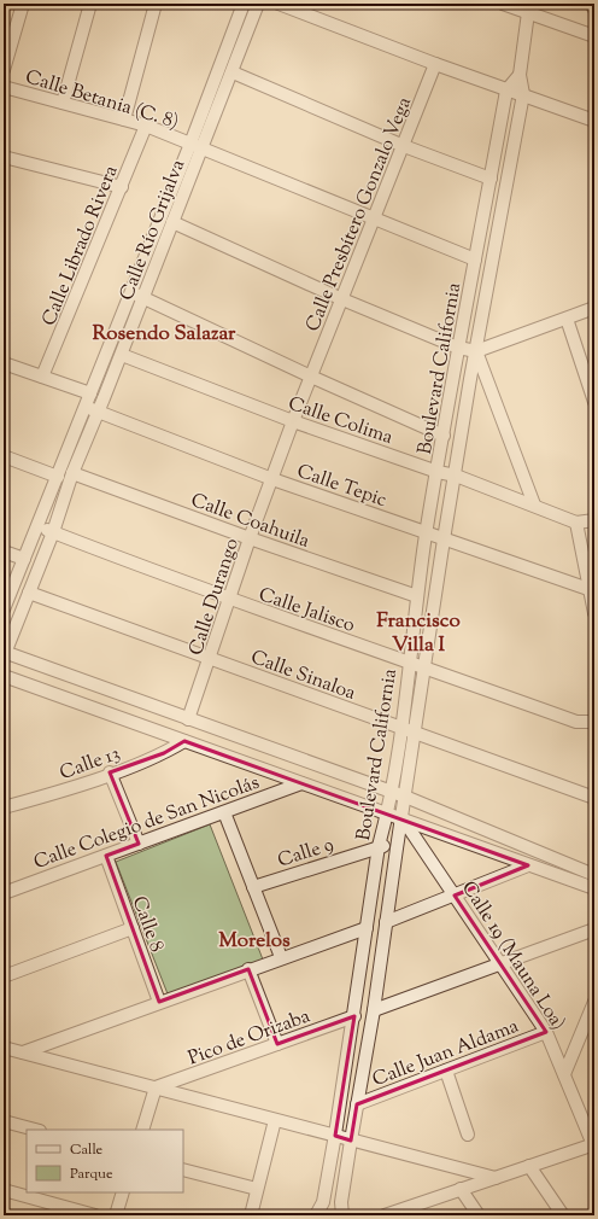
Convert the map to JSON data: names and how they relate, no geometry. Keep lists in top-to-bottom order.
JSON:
{
  "streets": {
    "street": [
      "Calle Betania (C. 8)",
      "Calle Presbítero Gonzalo Vega",
      "Calle Río Grijalva",
      "Calle Librado Rivera",
      "Boulevard California",
      "Calle Colima",
      "Calle Tepic",
      "Calle Coahuila",
      "Calle Durango",
      "Calle Jalisco",
      "Calle Sinaloa",
      "Calle 13",
      "Calle Colegio de San Nicolás",
      "Calle 9",
      "Calle 8",
      "Calle 19 (Mauna Loa)",
      "Pico de Orizaba",
      "Calle Juan Aldama"
    ]
  },
  "crossings": [
    ["Calle Betania (C. 8)", "Calle Presbítero Gonzalo Vega"],
    ["Calle Betania (C. 8)", "Calle Río Grijalva"],
    ["Calle Betania (C. 8)", "Calle Librado Rivera"],
    ["Calle Betania (C. 8)", "Boulevard California"],
    ["Calle Presbítero Gonzalo Vega", "Calle Durango"],
    ["Calle Río Grijalva", "Calle Colima"],
    ["Calle Río Grijalva", "Calle Tepic"],
    ["Calle Río Grijalva", "Calle Coahuila"],
    ["Calle Río Grijalva", "Calle Jalisco"],
    ["Calle Río Grijalva", "Calle Sinaloa"],
    ["Boulevard California", "Calle Colima"],
    ["Boulevard California", "Calle Tepic"],
    ["Boulevard California", "Calle Coahuila"],
    ["Boulevard California", "Calle Jalisco"],
    ["Boulevard California", "Calle Sinaloa"],
    ["Boulevard California", "Calle 9"],
    ["Boulevard California", "Calle 19 (Mauna Loa)"],
    ["Boulevard California", "Pico de Orizaba"],
    ["Boulevard California", "Calle Juan Aldama"],
    ["Calle Colima", "Calle Durango"],
    ["Calle Tepic", "Calle Durango"],
    ["Calle Coahuila", "Calle Durango"],
    ["Calle Durango", "Calle Jalisco"],
    ["Calle Durango", "Calle Sinaloa"],
    ["Calle Colegio de San Nicolás", "Calle 8"],
    ["Calle 19 (Mauna Loa)", "Calle Juan Aldama"]
  ],
  "districts": ["Rosendo Salazar", "Francisco Villa I", "Morelos"],
  "legend": ["Calle", "Parque"]
}
